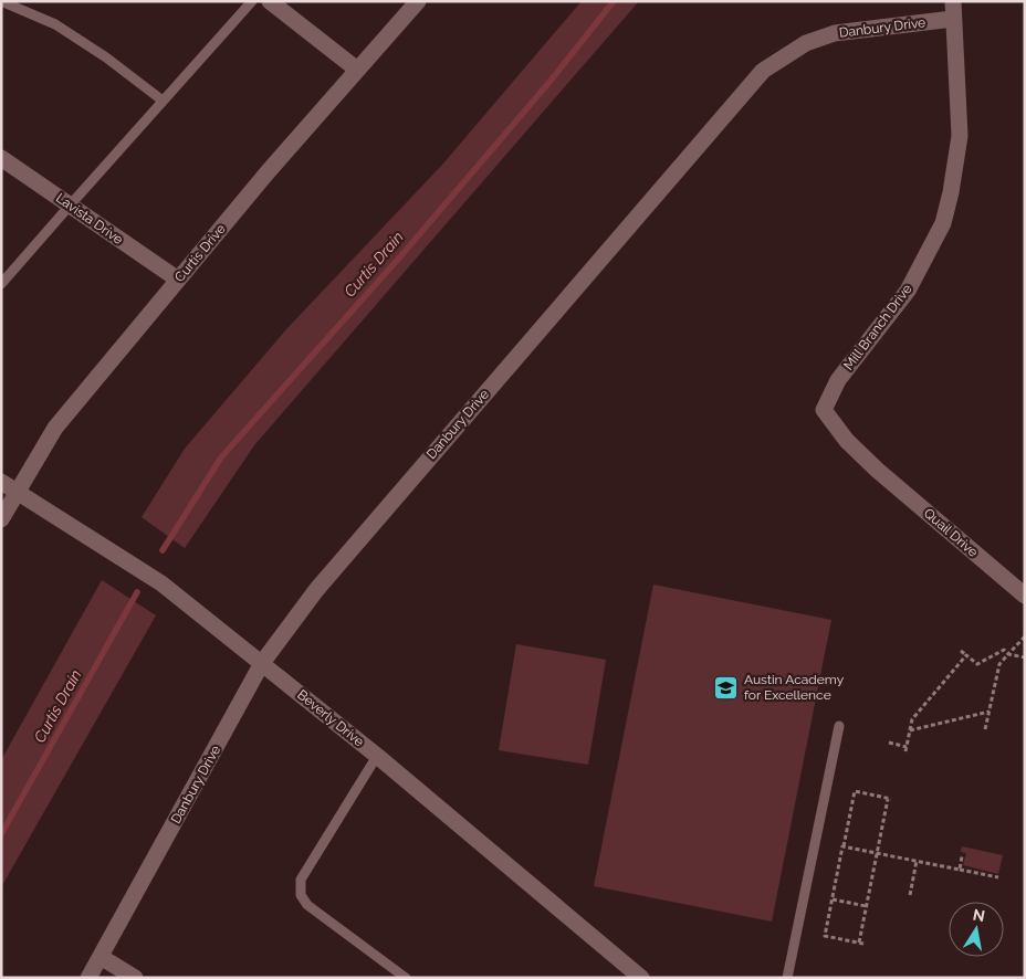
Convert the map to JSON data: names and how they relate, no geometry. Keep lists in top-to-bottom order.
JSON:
{
  "streets": {
    "street": [
      "Danbury Drive",
      "Lavista Drive",
      "Curtis Drive",
      "Mill Branch Drive",
      "Quail Drive",
      "Beverly Drive"
    ]
  },
  "crossings": [
    ["Danbury Drive", "Mill Branch Drive"],
    ["Danbury Drive", "Beverly Drive"],
    ["Lavista Drive", "Curtis Drive"],
    ["Curtis Drive", "Beverly Drive"],
    ["Mill Branch Drive", "Quail Drive"]
  ],
  "water": ["Curtis Drain"],
  "places": {
    "school or university": ["Austin Academy for Excellence"]
  },
  "north": "top"
}
